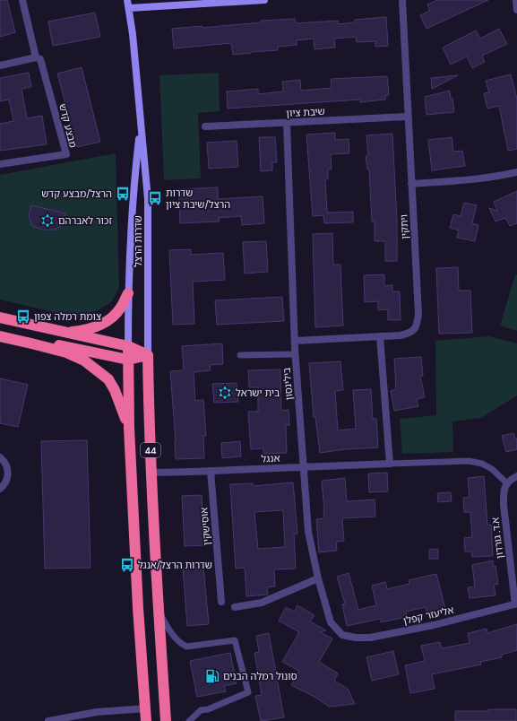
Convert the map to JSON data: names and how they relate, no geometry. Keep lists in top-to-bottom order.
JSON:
{
  "streets": {
    "highway": ["44"],
    "main road": ["שדרות הרצל"],
    "street": [
      "שיבת ציון",
      "מבצע קדש",
      "ויתקין",
      "בילינסון",
      "אנגל",
      "אוסישקין",
      "א.ד. גורדון",
      "אליעזר קפלן"
    ]
  },
  "crossings": [
    ["שיבת ציון", "ויתקין"],
    ["שיבת ציון", "בילינסון"],
    ["ויתקין", "בילינסון"],
    ["שדרות הרצל", "44"],
    ["בילינסון", "אנגל"],
    ["בילינסון", "אליעזר קפלן"],
    ["44", "אנגל"],
    ["אנגל", "אוסישקין"],
    ["אנגל", "א.ד. גורדון"],
    ["א.ד. גורדון", "אליעזר קפלן"]
  ],
  "places": {
    "bus stop": [
      "הרצל/מבצע קדש",
      "שדרות הרצל/שיבת ציון",
      "צומת רמלה צפון",
      "שדרות הרצל/אנגל"
    ],
    "synagogue": ["זכור לאברהם", "בית ישראל"],
    "fuel station": ["סונול רמלה הבנים"]
  }
}
